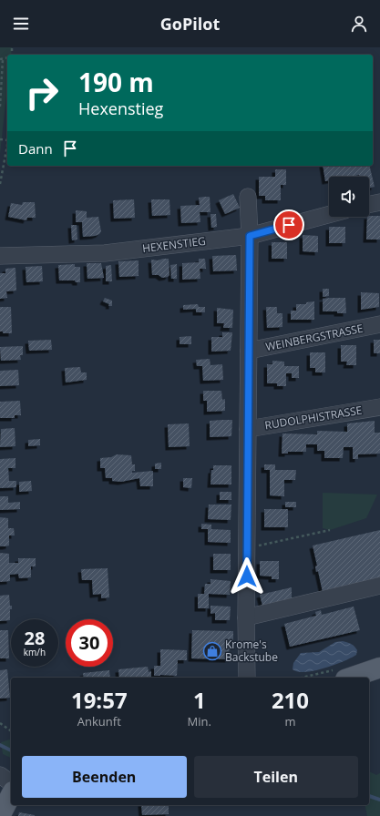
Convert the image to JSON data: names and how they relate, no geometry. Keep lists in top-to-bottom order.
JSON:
{
  "streets": {
    "street": ["HEXENSTIEG", "WEINBERGSTRASSE", "RUDOLPHISTRASSE"]
  },
  "places": {
    "shop": ["Krome's Backstube"]
  },
  "page": {
    "header": "GoPilot",
    "turn": ["190 m", "Hexenstieg"],
    "then": "Dann",
    "speed": "28 km/h",
    "limit": "30",
    "eta": [
      "19:57",
      "Ankunft",
      "1",
      "Min.",
      "210",
      "m"
    ],
    "buttons": ["Beenden", "Teilen"]
  }
}
